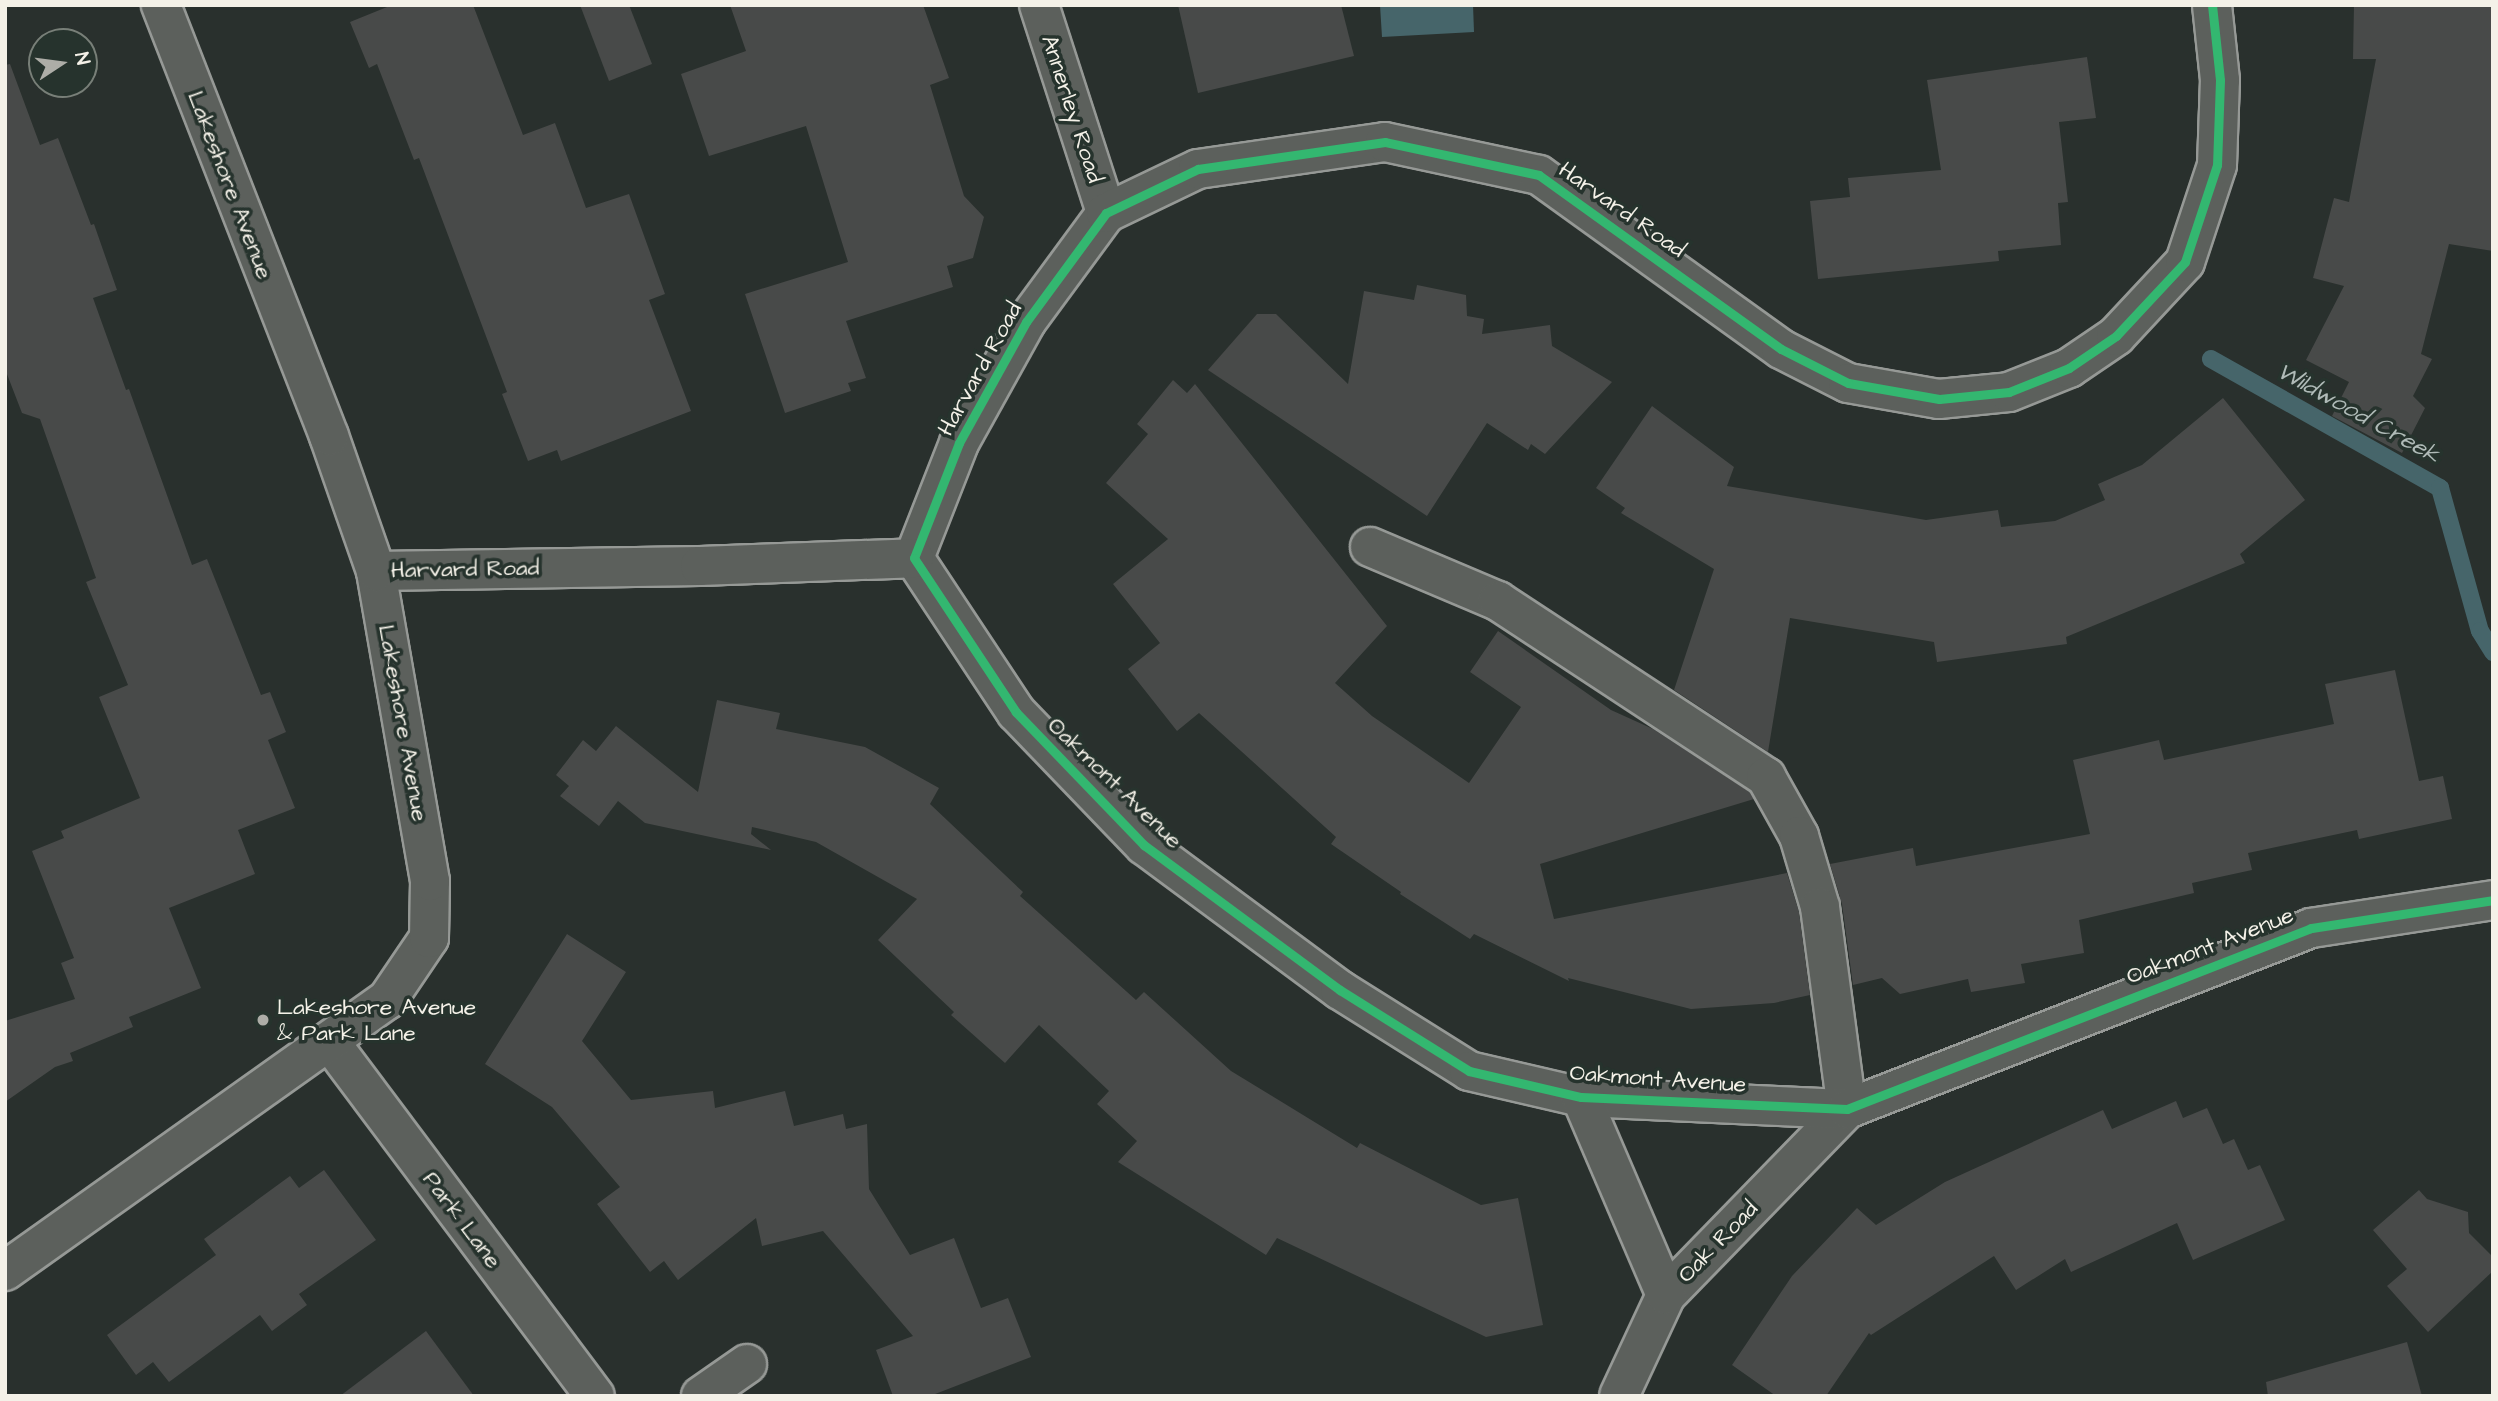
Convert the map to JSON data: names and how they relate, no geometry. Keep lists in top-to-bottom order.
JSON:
{
  "streets": {
    "street": [
      "Annerley Road",
      "Lakeshore Avenue",
      "Harvard Road",
      "Oakmont Avenue",
      "Park Lane",
      "Oak Road"
    ]
  },
  "crossings": [
    ["Annerley Road", "Harvard Road"],
    ["Lakeshore Avenue", "Harvard Road"],
    ["Lakeshore Avenue", "Park Lane"],
    ["Harvard Road", "Oakmont Avenue"],
    ["Oakmont Avenue", "Oak Road"]
  ],
  "water": ["Wildwood Creek"],
  "places": ["Lakeshore Avenue & Park Lane"],
  "north": "right"
}
